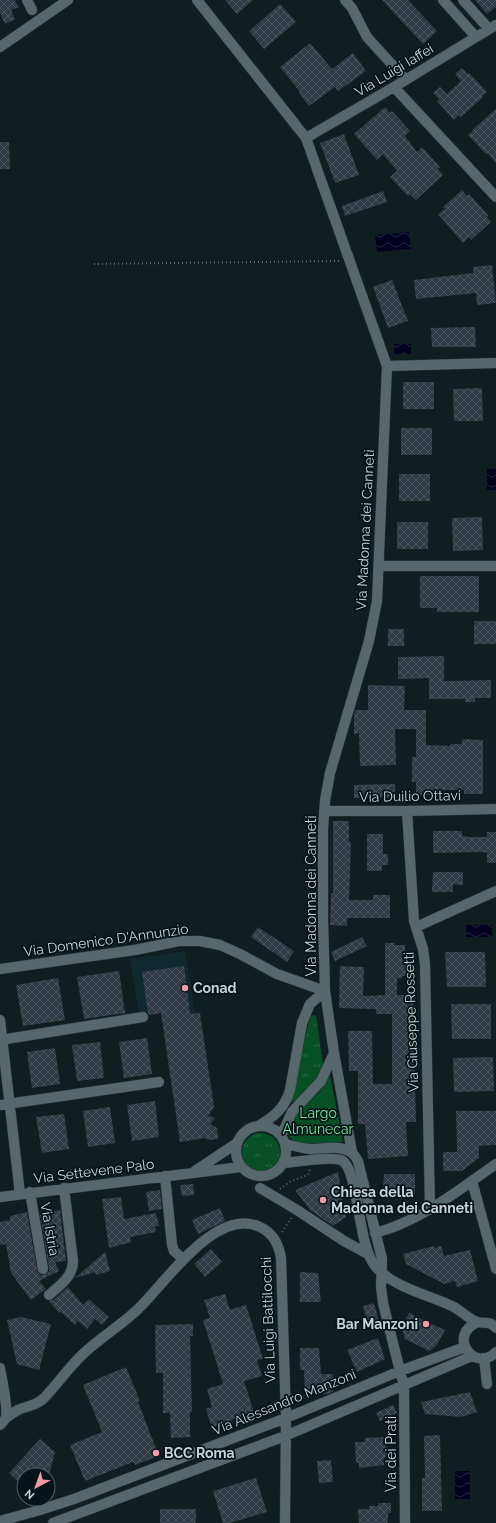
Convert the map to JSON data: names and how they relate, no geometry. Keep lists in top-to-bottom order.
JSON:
{
  "streets": {
    "street": [
      "Via Luigi Iaffei",
      "Via Madonna dei Canneti",
      "Via Duilio Ottavi",
      "Via Domenico D'Annunzio",
      "Via Giuseppe Rossetti",
      "Via Settevene Palo",
      "Via Istria",
      "Via Luigi Battilocchi",
      "Via Alessandro Manzoni",
      "Via dei Prati"
    ]
  },
  "crossings": [
    ["Via Luigi Iaffei", "Via Madonna dei Canneti"],
    ["Via Madonna dei Canneti", "Via Duilio Ottavi"],
    ["Via Madonna dei Canneti", "Via Domenico D'Annunzio"],
    ["Via Duilio Ottavi", "Via Giuseppe Rossetti"],
    ["Via Settevene Palo", "Via Istria"],
    ["Via Luigi Battilocchi", "Via Alessandro Manzoni"],
    ["Via Alessandro Manzoni", "Via dei Prati"]
  ],
  "parks": ["Largo Almunecar"],
  "places": [
    "Conad",
    "Chiesa della Madonna dei Canneti",
    "Bar Manzoni",
    "BCC Roma"
  ],
  "north": "bottom left"
}
